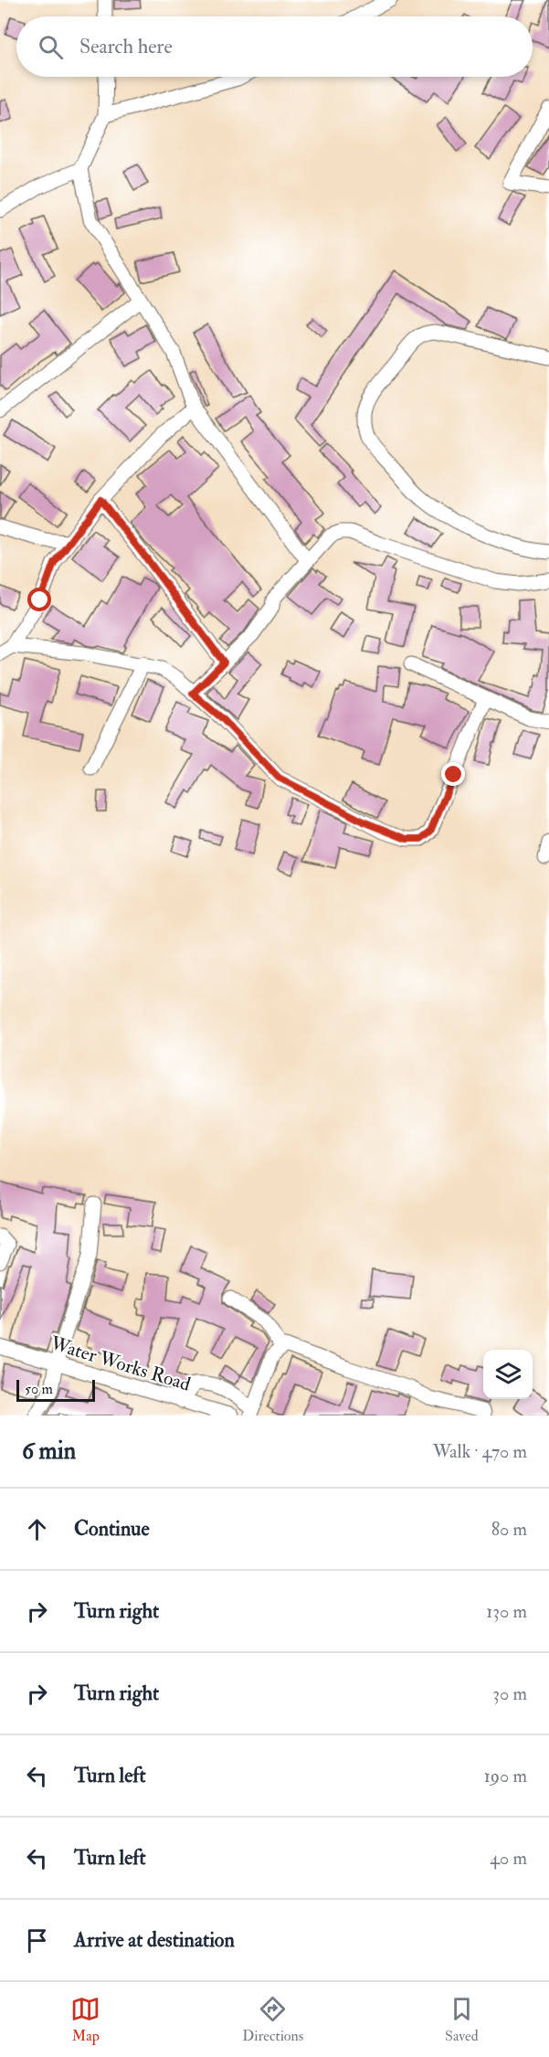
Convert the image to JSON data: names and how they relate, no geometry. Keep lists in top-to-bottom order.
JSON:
{
  "streets": {
    "street": ["Water Works Road"]
  },
  "scale_bar": "50 m",
  "page": {
    "search": "Search here",
    "scale": "50 m",
    "heading": ["6 min", "Walk · 470 m"],
    "list": [
      ["Continue", "80 m"],
      ["Turn right", "130 m"],
      ["Turn right", "30 m"],
      ["Turn left", "190 m"],
      ["Turn left", "40 m"],
      "Arrive at destination"
    ],
    "nav": ["Map", "Directions", "Saved"]
  }
}
